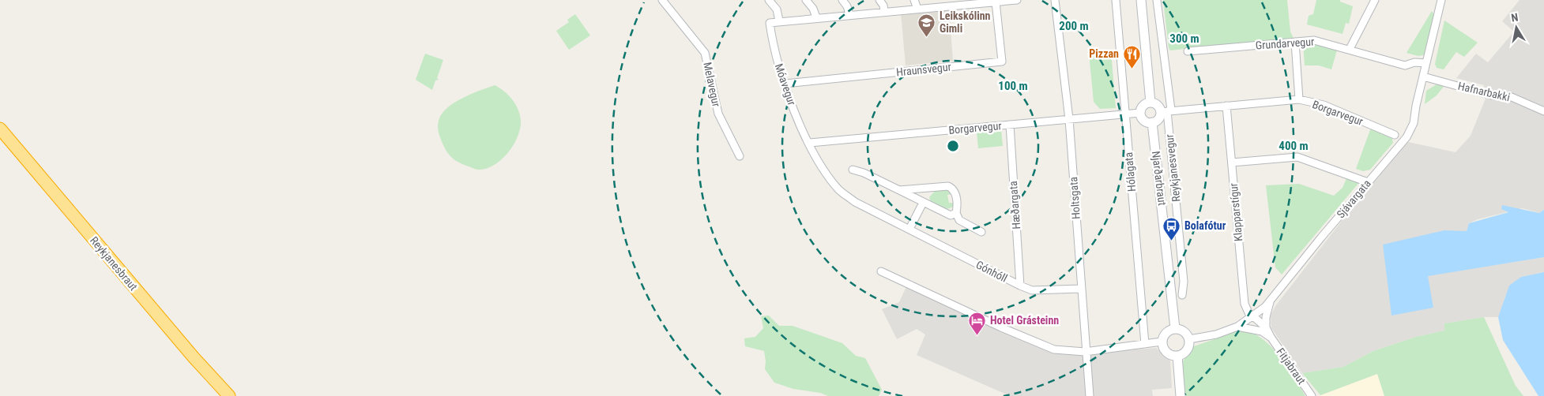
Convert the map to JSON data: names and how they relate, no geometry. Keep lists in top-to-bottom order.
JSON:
{
  "streets": {
    "highway": ["Reykjanesbraut"],
    "main road": ["Njarðarbraut"],
    "street": [
      "Grundarvegur",
      "Hraunsvegur",
      "Melavegur",
      "Móavegur",
      "Hafnarbakki",
      "Borgarvegur",
      "Reykjanesvegur",
      "Hólagata",
      "Holtsgata",
      "Sjávargata",
      "Hæðargata",
      "Klapparstígur",
      "Gónhóll",
      "Fitjabraut"
    ]
  },
  "crossings": [
    ["Grundarvegur", "Sjávargata"],
    ["Hraunsvegur", "Móavegur"],
    ["Móavegur", "Borgarvegur"],
    ["Móavegur", "Gónhóll"],
    ["Hafnarbakki", "Sjávargata"],
    ["Borgarvegur", "Reykjanesvegur"],
    ["Borgarvegur", "Hólagata"],
    ["Borgarvegur", "Njarðarbraut"],
    ["Borgarvegur", "Holtsgata"],
    ["Borgarvegur", "Hæðargata"],
    ["Borgarvegur", "Klapparstígur"],
    ["Borgarvegur", "Gónhóll"],
    ["Reykjanesvegur", "Njarðarbraut"],
    ["Njarðarbraut", "Sjávargata"],
    ["Holtsgata", "Gónhóll"],
    ["Sjávargata", "Klapparstígur"],
    ["Sjávargata", "Fitjabraut"],
    ["Hæðargata", "Gónhóll"],
    ["Klapparstígur", "Fitjabraut"]
  ],
  "places": {
    "school or university": ["Leikskólinn Gimli"],
    "restaurant": ["Pizzan"],
    "bus stop": ["Bolafótur"],
    "hotel": ["Hotel Grásteinn"]
  },
  "north": "top",
  "rings": [
    "200 m",
    "300 m",
    "100 m",
    "400 m"
  ]
}
